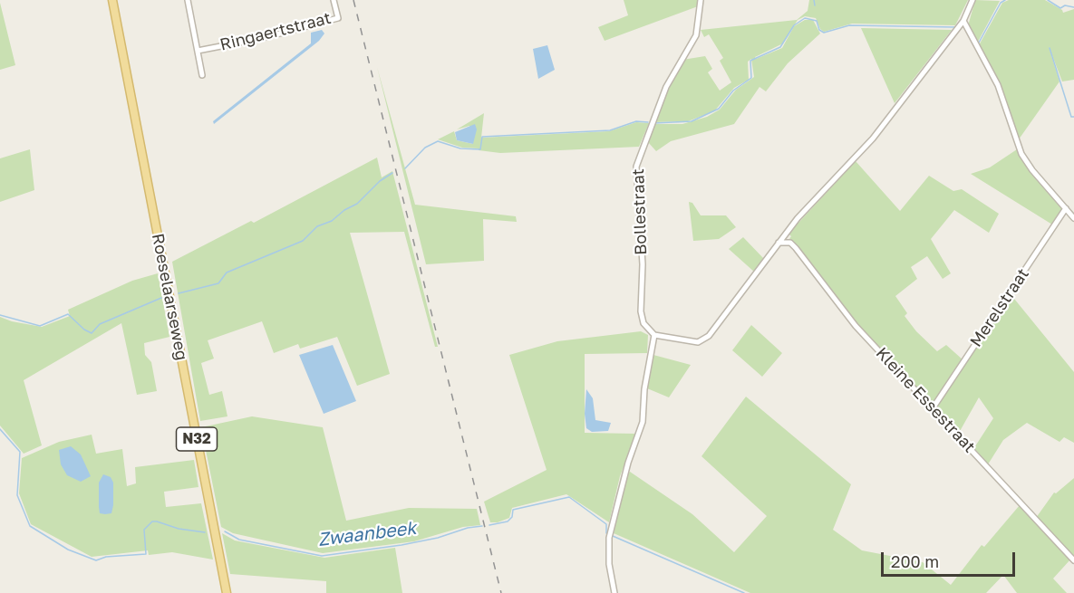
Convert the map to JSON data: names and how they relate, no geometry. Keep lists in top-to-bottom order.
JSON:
{
  "streets": {
    "main road": ["Roeselaarseweg", "N32"],
    "street": [
      "Ringaertstraat",
      "Bollestraat",
      "Merelstraat",
      "Kleine Essestraat"
    ]
  },
  "crossings": [
    ["Merelstraat", "Kleine Essestraat"]
  ],
  "water": ["Zwaanbeek"],
  "scale_bar": "200 m"
}
